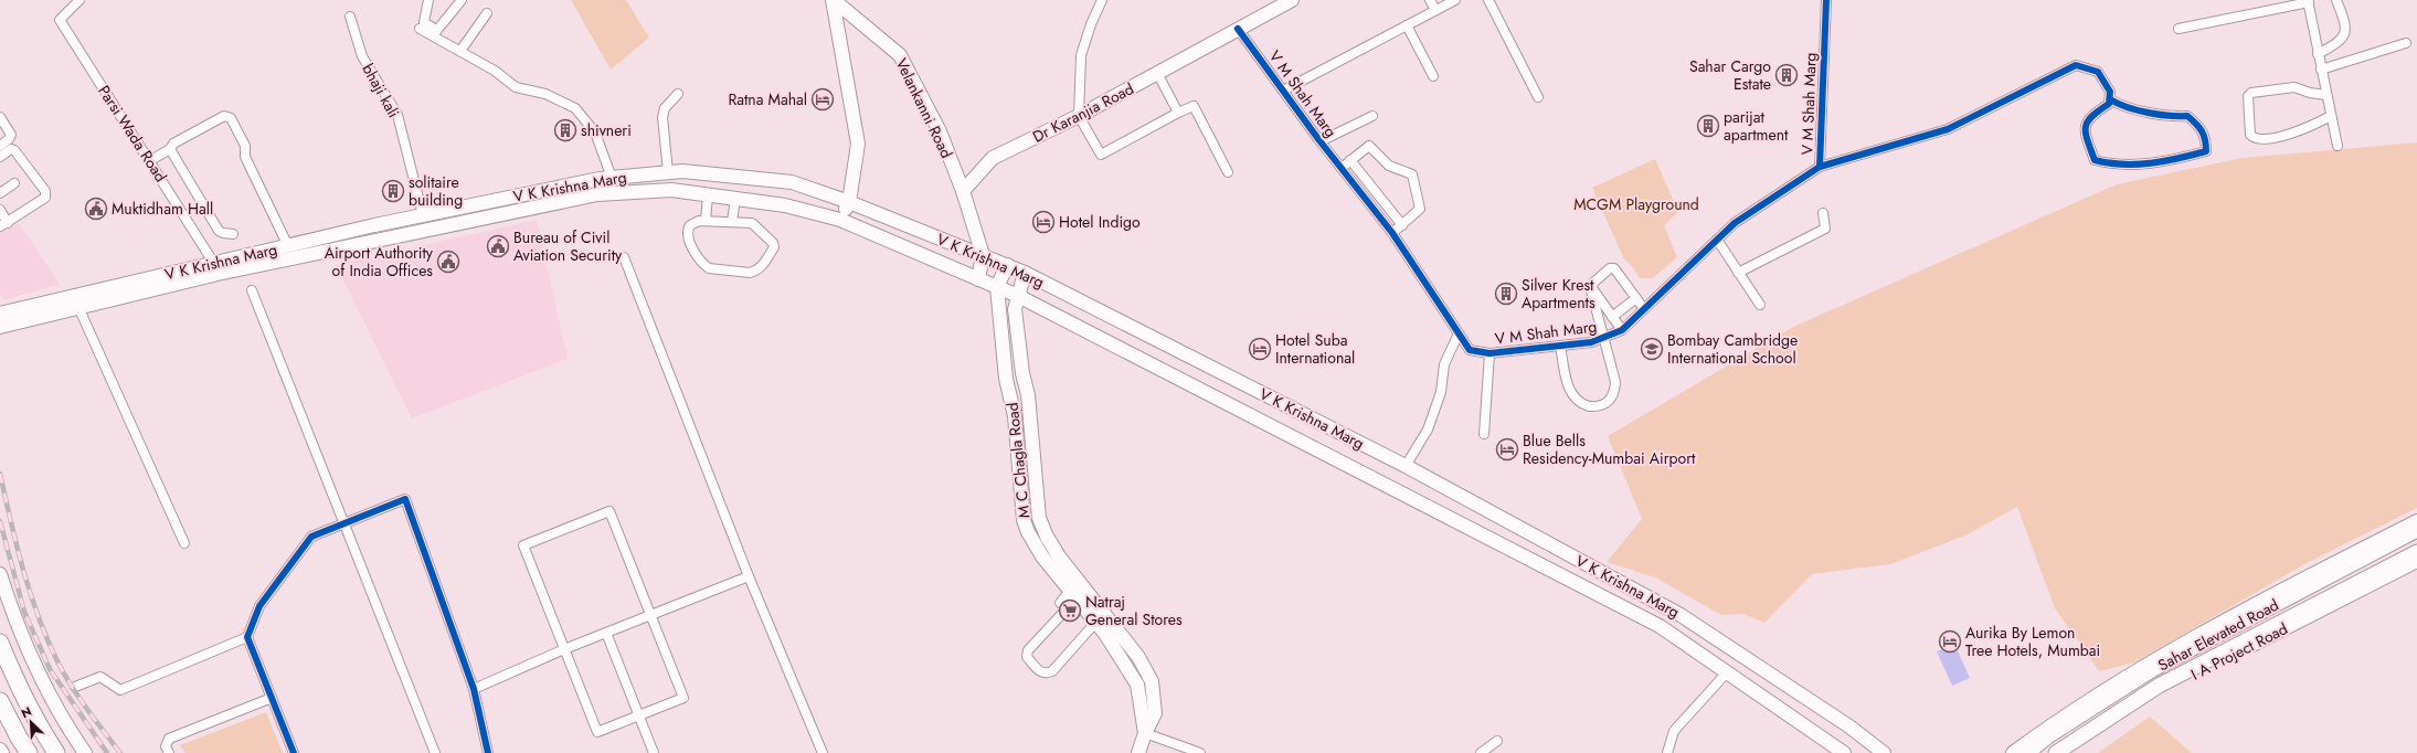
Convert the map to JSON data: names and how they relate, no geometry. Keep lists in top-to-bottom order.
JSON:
{
  "streets": {
    "main road": [
      "Velankanni Road",
      "Dr Karanjia Road",
      "V K Krishna Marg",
      "M C Chagla Road",
      "Sahar Elevated Road",
      "I A Project Road"
    ],
    "street": ["bhaji kali", "V M Shah Marg", "Parsi Wada Road"]
  },
  "crossings": [
    ["bhaji kali", "V K Krishna Marg"],
    ["V M Shah Marg", "Dr Karanjia Road"],
    ["Velankanni Road", "Dr Karanjia Road"],
    ["Parsi Wada Road", "V K Krishna Marg"],
    ["V K Krishna Marg", "M C Chagla Road"]
  ],
  "parks": ["MCGM Playground"],
  "places": {
    "building": [
      "Sahar Cargo Estate",
      "parijat apartment",
      "shivneri",
      "solitaire building",
      "Silver Krest Apartments"
    ],
    "hotel": [
      "Ratna Mahal",
      "Hotel Indigo",
      "Hotel Suba International",
      "Blue Bells Residency-Mumbai Airport",
      "Aurika By Lemon Tree Hotels, Mumbai"
    ],
    "public building": ["Muktidham Hall", "Bureau of Civil Aviation Security", "Airport Authority of India Offices"],
    "school or university": ["Bombay Cambridge International School"],
    "supermarket": ["Natraj General Stores"]
  },
  "north": "top left"
}
